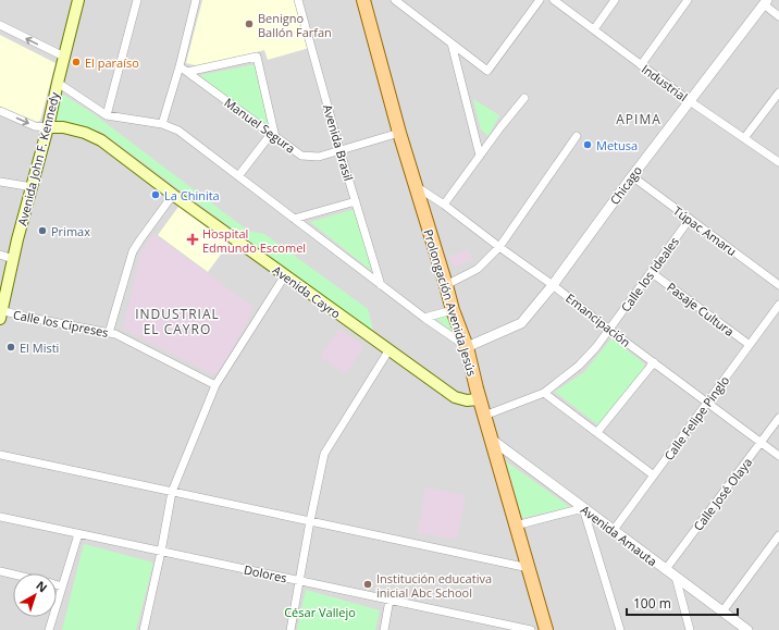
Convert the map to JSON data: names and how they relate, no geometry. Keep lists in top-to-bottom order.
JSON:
{
  "streets": {
    "main road": ["Avenida John F. Kennedy", "Avenida Cayro", "Prolongación Avenida Jesús"],
    "street": [
      "Industrial",
      "Manuel Segura",
      "Avenida Brasil",
      "Chicago",
      "Túpac Amaru",
      "Calle los Ideales",
      "Pasaje Cultura",
      "Emancipación",
      "Calle los Cipreses",
      "Calle Felipe Pinglo",
      "Calle José Olaya",
      "Avenida Amauta",
      "Dolores"
    ]
  },
  "crossings": [
    ["Industrial", "Chicago"],
    ["Manuel Segura", "Avenida Brasil"],
    ["Manuel Segura", "Prolongación Avenida Jesús"],
    ["Avenida John F. Kennedy", "Avenida Cayro"],
    ["Avenida John F. Kennedy", "Calle los Cipreses"],
    ["Chicago", "Túpac Amaru"],
    ["Chicago", "Prolongación Avenida Jesús"],
    ["Chicago", "Emancipación"],
    ["Túpac Amaru", "Calle los Ideales"],
    ["Calle los Ideales", "Prolongación Avenida Jesús"],
    ["Calle los Ideales", "Pasaje Cultura"],
    ["Calle los Ideales", "Emancipación"],
    ["Avenida Cayro", "Prolongación Avenida Jesús"],
    ["Prolongación Avenida Jesús", "Emancipación"],
    ["Prolongación Avenida Jesús", "Avenida Amauta"],
    ["Pasaje Cultura", "Calle Felipe Pinglo"],
    ["Emancipación", "Calle Felipe Pinglo"],
    ["Emancipación", "Calle José Olaya"],
    ["Calle Felipe Pinglo", "Avenida Amauta"],
    ["Calle José Olaya", "Avenida Amauta"]
  ],
  "districts": ["APIMA", "INDUSTRIAL EL CAYRO"],
  "parks": ["César Vallejo"],
  "places": {
    "other": [
      "Benigno Ballón Farfan",
      "El paraíso",
      "Metusa",
      "La Chinita",
      "Primax",
      "El Misti",
      "Institución educativa inicial Abc School"
    ],
    "health": ["Hospital Edmundo Escomel"]
  },
  "scale_bar": "100 m",
  "north": "top right"
}
